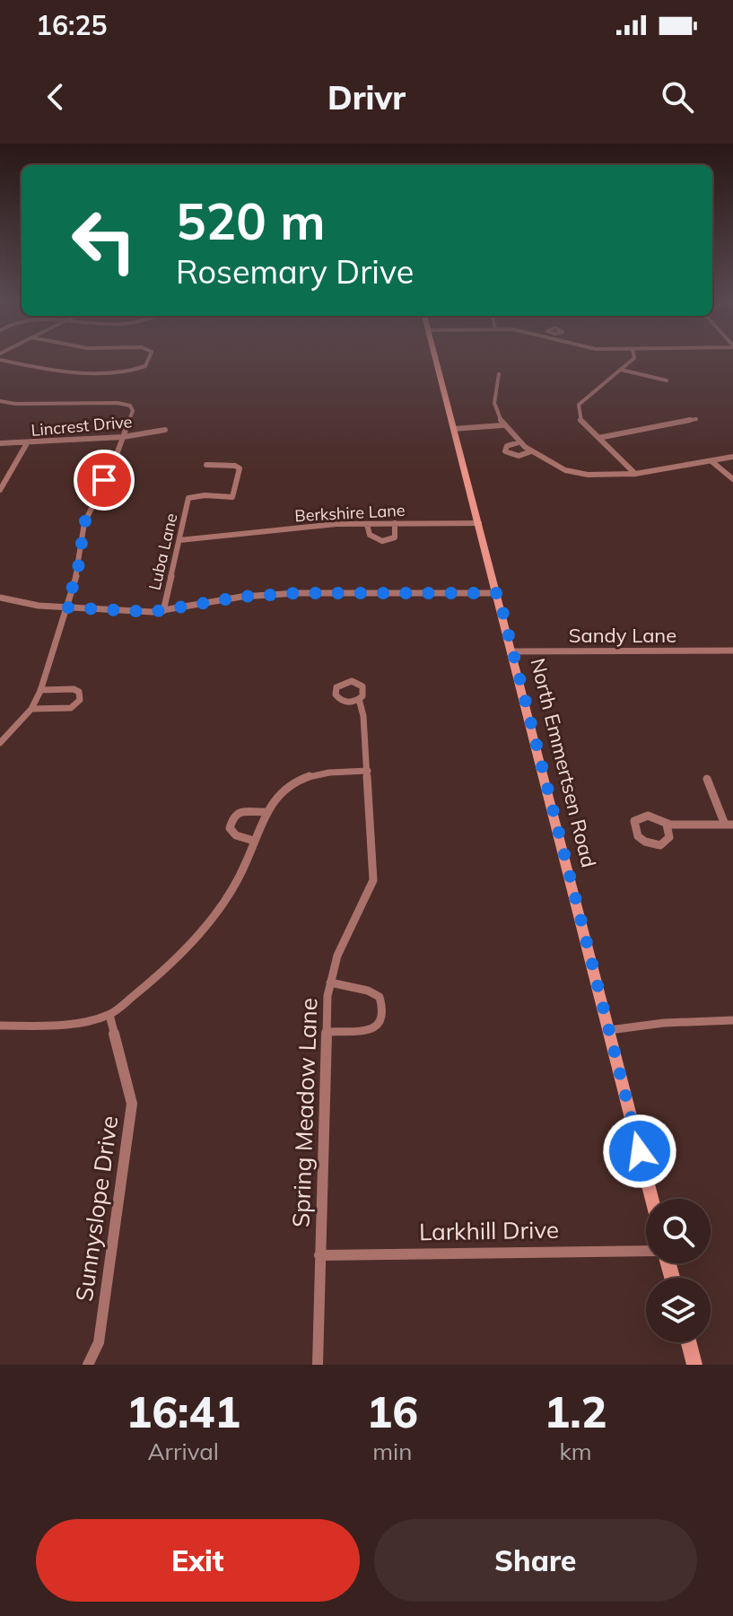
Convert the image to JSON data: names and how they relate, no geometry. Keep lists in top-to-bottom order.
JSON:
{
  "streets": {
    "street": [
      "Lincrest Drive",
      "Berkshire Lane",
      "Luba Lane",
      "Sandy Lane",
      "North Emmertsen Road",
      "Spring Meadow Lane",
      "Sunnyslope Drive",
      "Larkhill Drive"
    ]
  },
  "crossings": [
    ["Berkshire Lane", "Luba Lane"],
    ["Berkshire Lane", "North Emmertsen Road"],
    ["Sandy Lane", "North Emmertsen Road"],
    ["Spring Meadow Lane", "Larkhill Drive"]
  ],
  "page": {
    "status": "16:25",
    "header": "Drivr",
    "turn": ["520 m", "Rosemary Drive"],
    "eta": [
      "16:41",
      "Arrival",
      "16",
      "min",
      "1.2",
      "km"
    ],
    "buttons": ["Exit", "Share"]
  }
}
